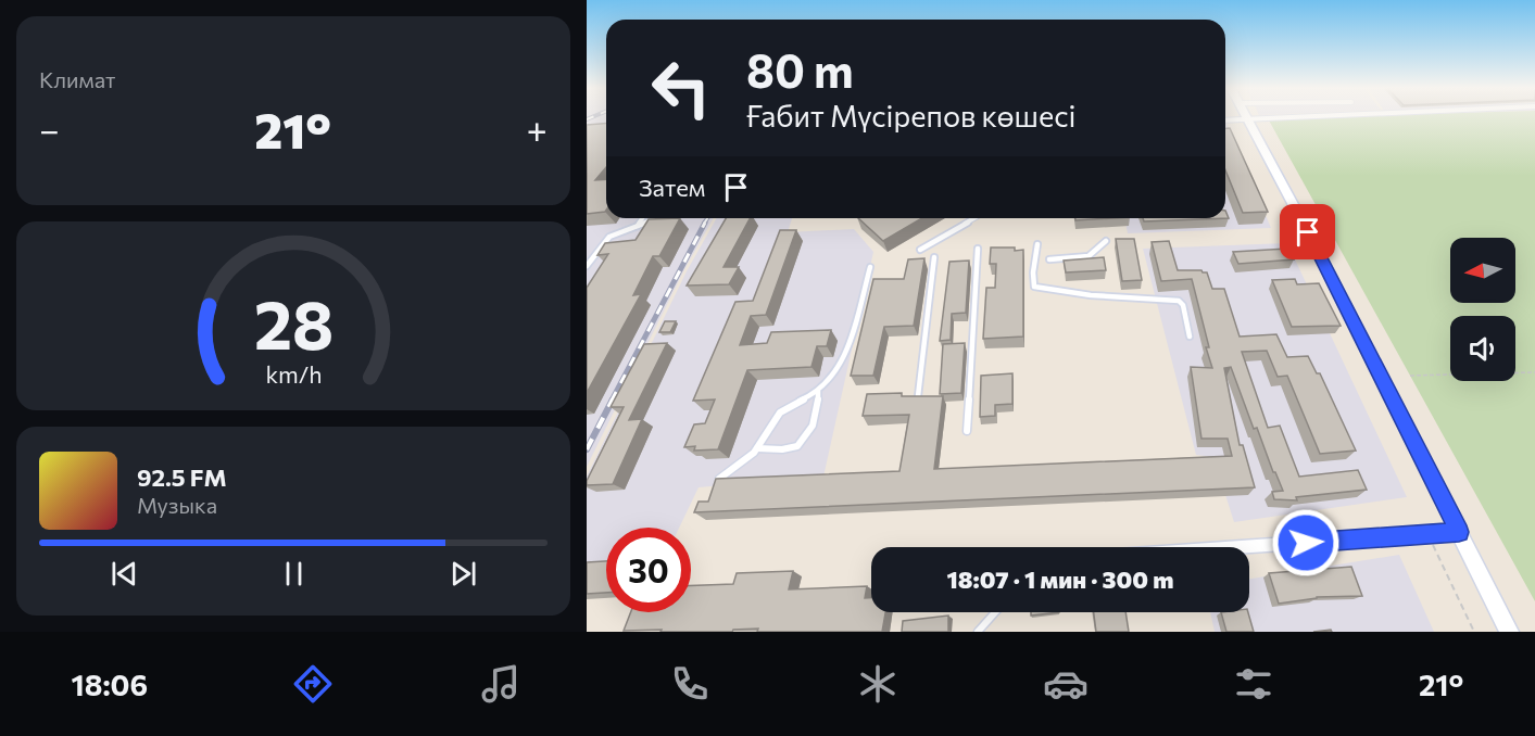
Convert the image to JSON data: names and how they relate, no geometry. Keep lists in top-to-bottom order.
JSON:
{
  "north": "left",
  "page": {
    "tile": "Климат",
    "turn": ["80 m", "Ғабит Мүсірепов көшесі"],
    "heat": ["−", "21°", "+"],
    "then": "Затем",
    "song": ["92.5 FM", "Музыка"],
    "limit": "30",
    "trip": "18:07 · 1 мин · 300 m",
    "tabs": ["18:06", "21°"],
    "gauge": ["28", "km/h"]
  }
}
